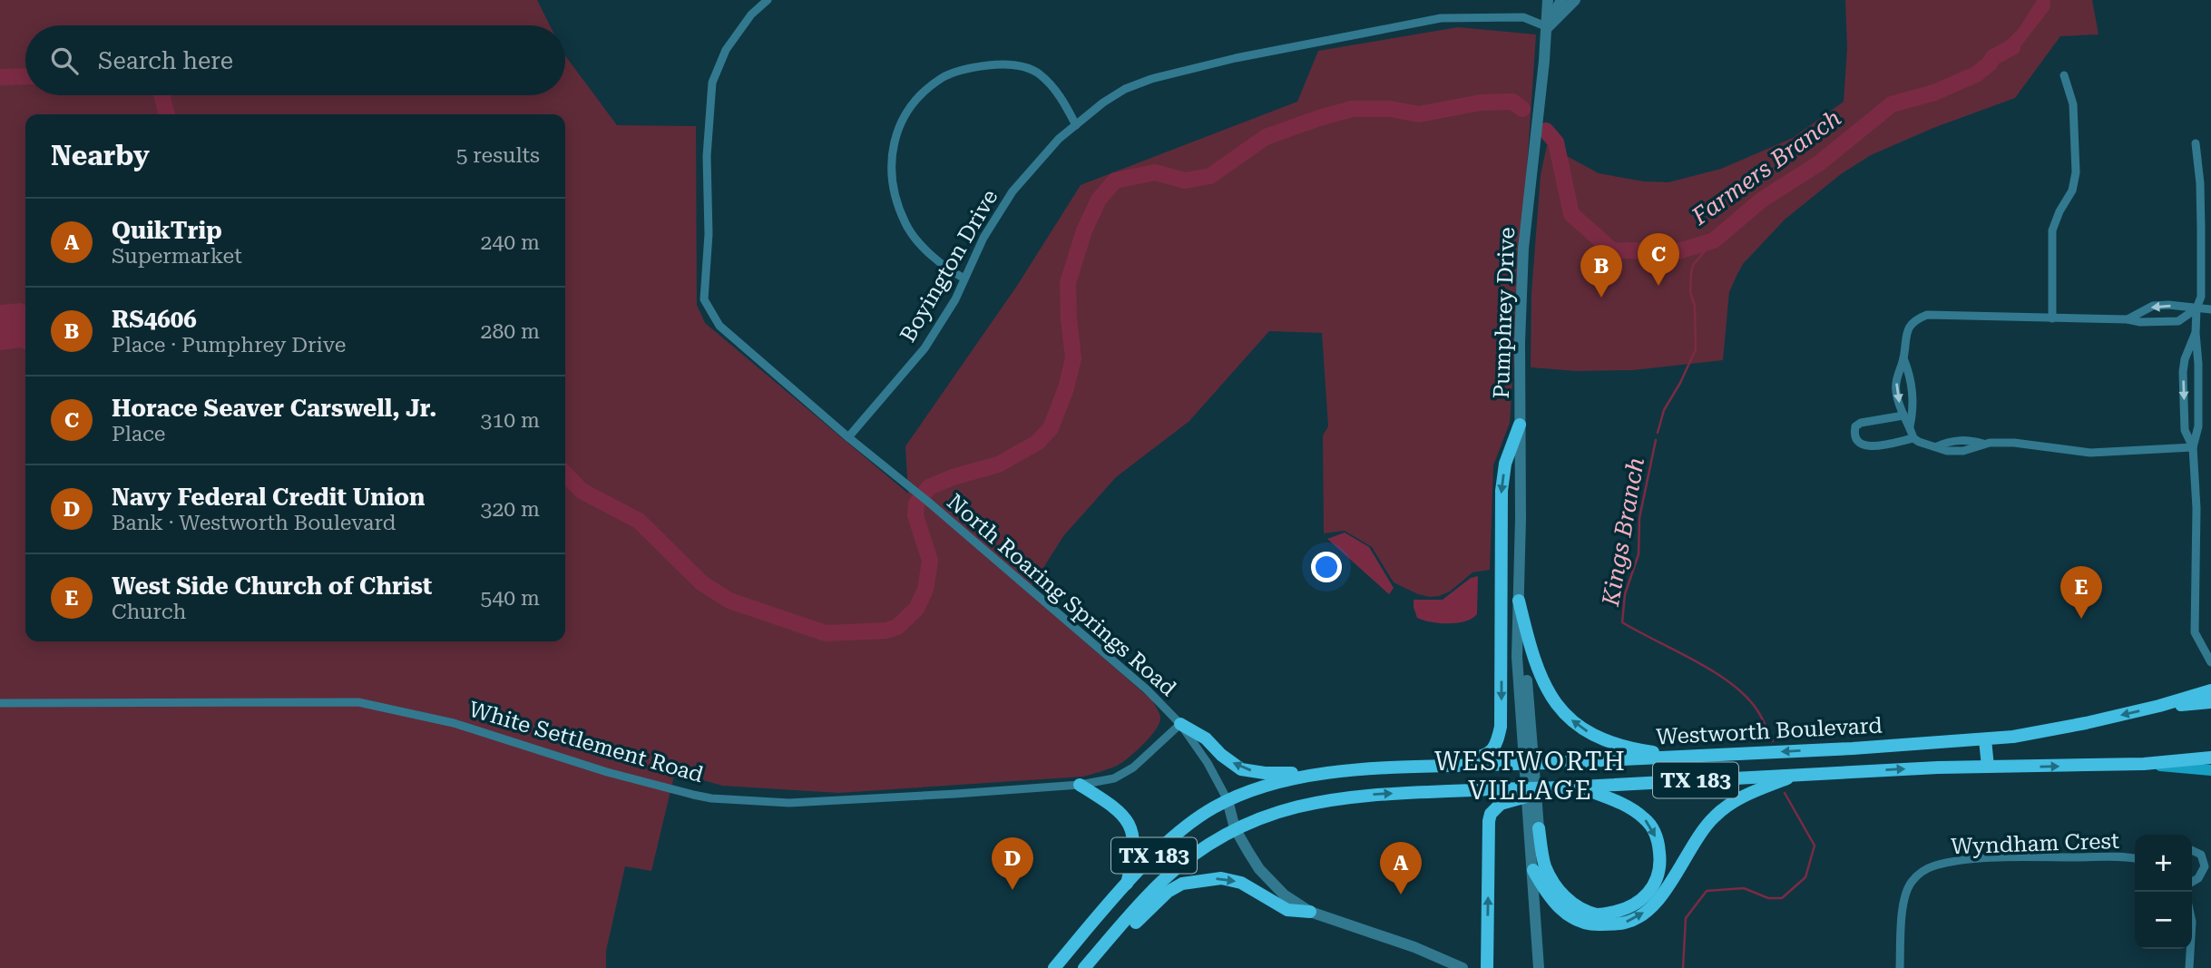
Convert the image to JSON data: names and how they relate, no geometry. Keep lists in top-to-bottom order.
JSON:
{
  "streets": {
    "main road": ["Westworth Boulevard", "TX 183"],
    "street": [
      "Boyington Drive",
      "Pumphrey Drive",
      "North Roaring Springs Road",
      "White Settlement Road",
      "Wyndham Crest"
    ]
  },
  "crossings": [
    ["Boyington Drive", "Pumphrey Drive"],
    ["Boyington Drive", "North Roaring Springs Road"],
    ["North Roaring Springs Road", "Westworth Boulevard"],
    ["North Roaring Springs Road", "White Settlement Road"]
  ],
  "districts": ["WESTWORTH VILLAGE"],
  "water": ["Farmers Branch", "Kings Branch"],
  "page": {
    "search": "Search here",
    "heading": ["Nearby", "5 results"],
    "list": [
      {
        "mark": "A",
        "name": "QuikTrip",
        "note": "Supermarket",
        "value": "240 m"
      },
      {
        "mark": "B",
        "name": "RS4606",
        "note": "Place · Pumphrey Drive",
        "value": "280 m"
      },
      {
        "mark": "C",
        "name": "Horace Seaver Carswell, Jr.",
        "note": "Place",
        "value": "310 m"
      },
      {
        "mark": "D",
        "name": "Navy Federal Credit Union",
        "note": "Bank · Westworth Boulevard",
        "value": "320 m"
      },
      {
        "mark": "E",
        "name": "West Side Church of Christ",
        "note": "Church",
        "value": "540 m"
      }
    ],
    "pins": [
      "C",
      "B",
      "E",
      "D",
      "A"
    ],
    "map_buttons": ["+", "−"]
  }
}
